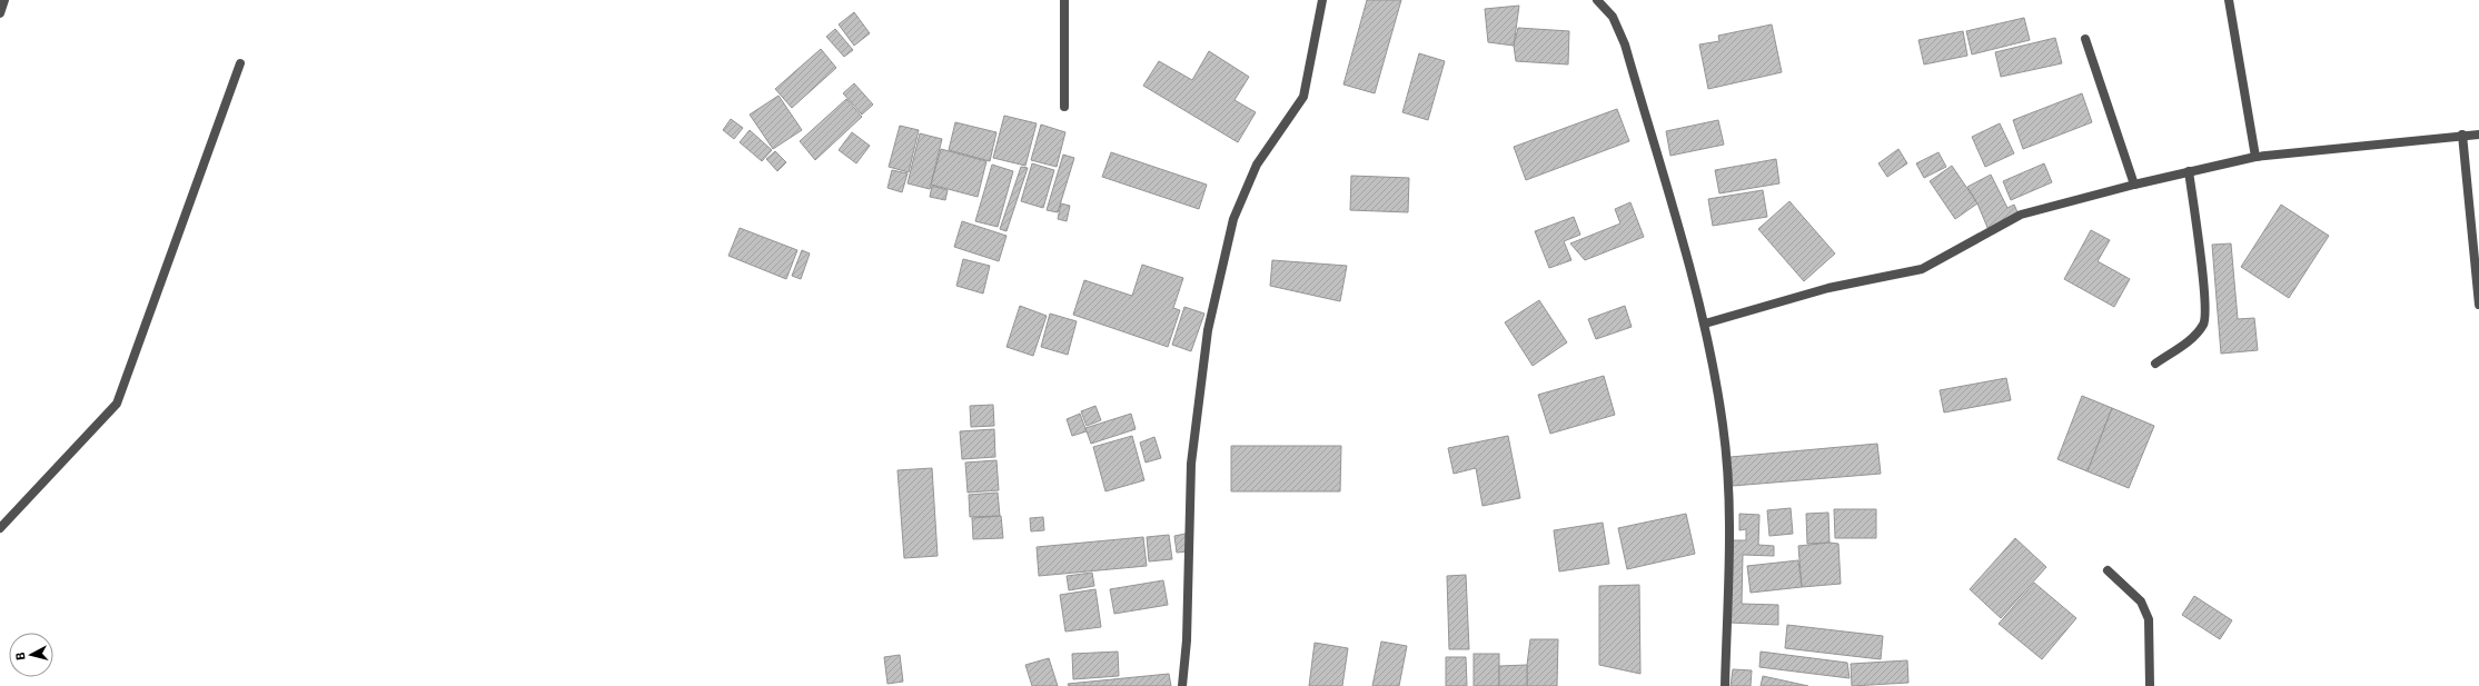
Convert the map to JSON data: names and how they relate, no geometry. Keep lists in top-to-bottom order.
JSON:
{
  "north": "left"
}
